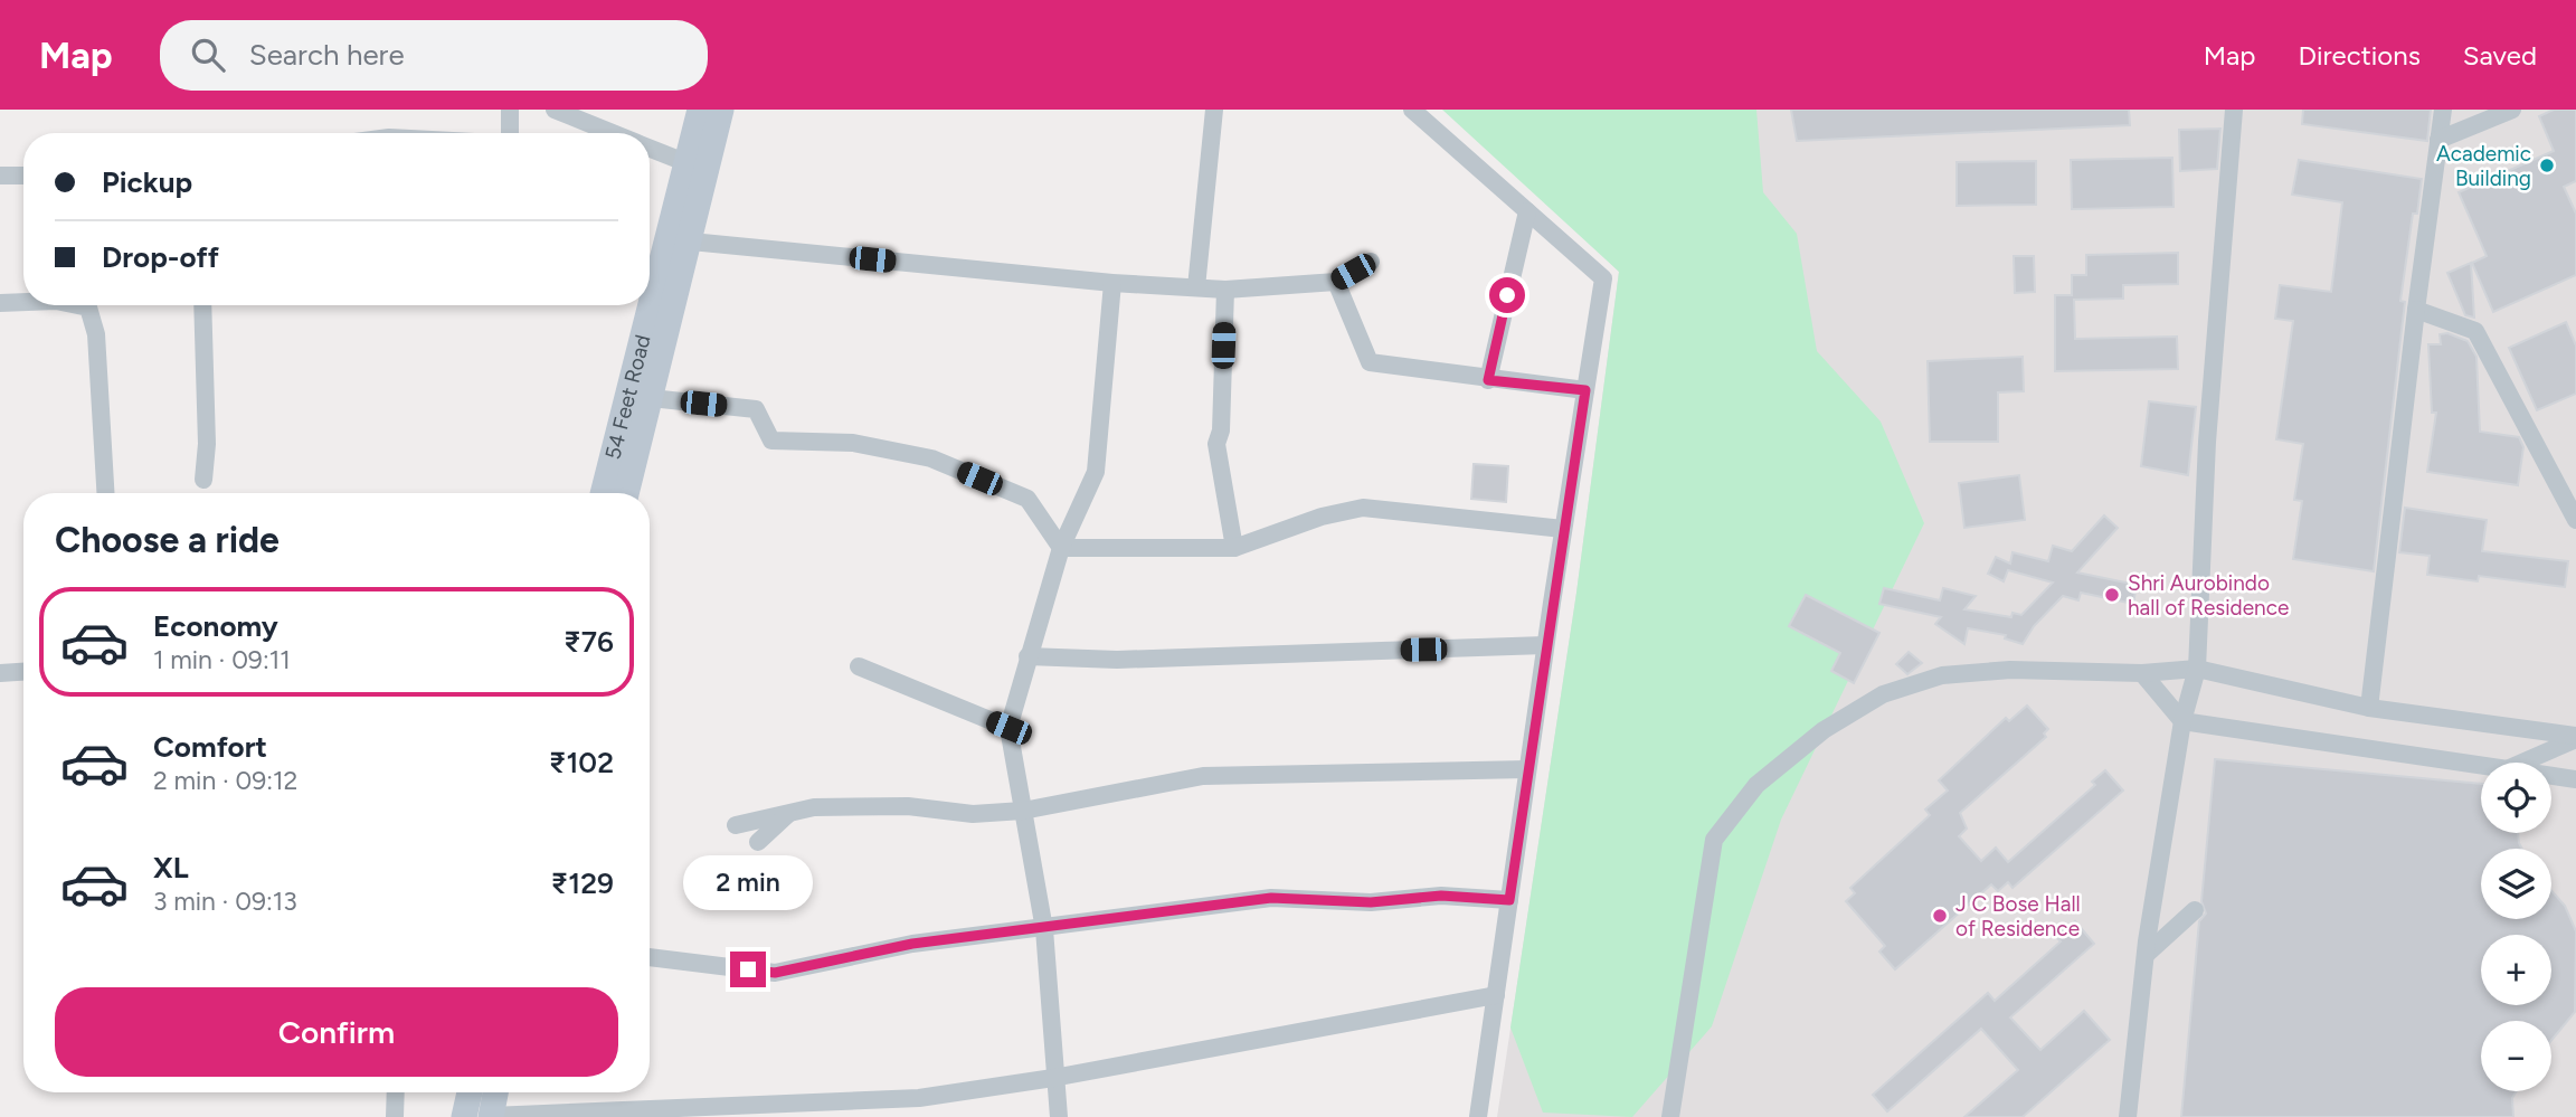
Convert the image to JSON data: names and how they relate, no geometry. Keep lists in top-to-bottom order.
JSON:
{
  "streets": {
    "street": ["54 Feet Road"]
  },
  "places": ["Academic Building", "Shri Aurobindo hall of Residence", "J C Bose Hall of Residence"],
  "page": {
    "header": "Map",
    "search": "Search here",
    "nav": ["Map", "Directions", "Saved"],
    "banner": ["Pickup", "Drop-off"],
    "heading": "Choose a ride",
    "list": [
      {
        "name": "Economy",
        "note": "1 min · 09:11",
        "value": "₹76"
      },
      {
        "name": "Comfort",
        "note": "2 min · 09:12",
        "value": "₹102"
      },
      {
        "name": "XL",
        "note": "3 min · 09:13",
        "value": "₹129"
      }
    ],
    "map_buttons": ["+", "−"],
    "bubble": "2 min",
    "buttons": "Confirm"
  }
}
